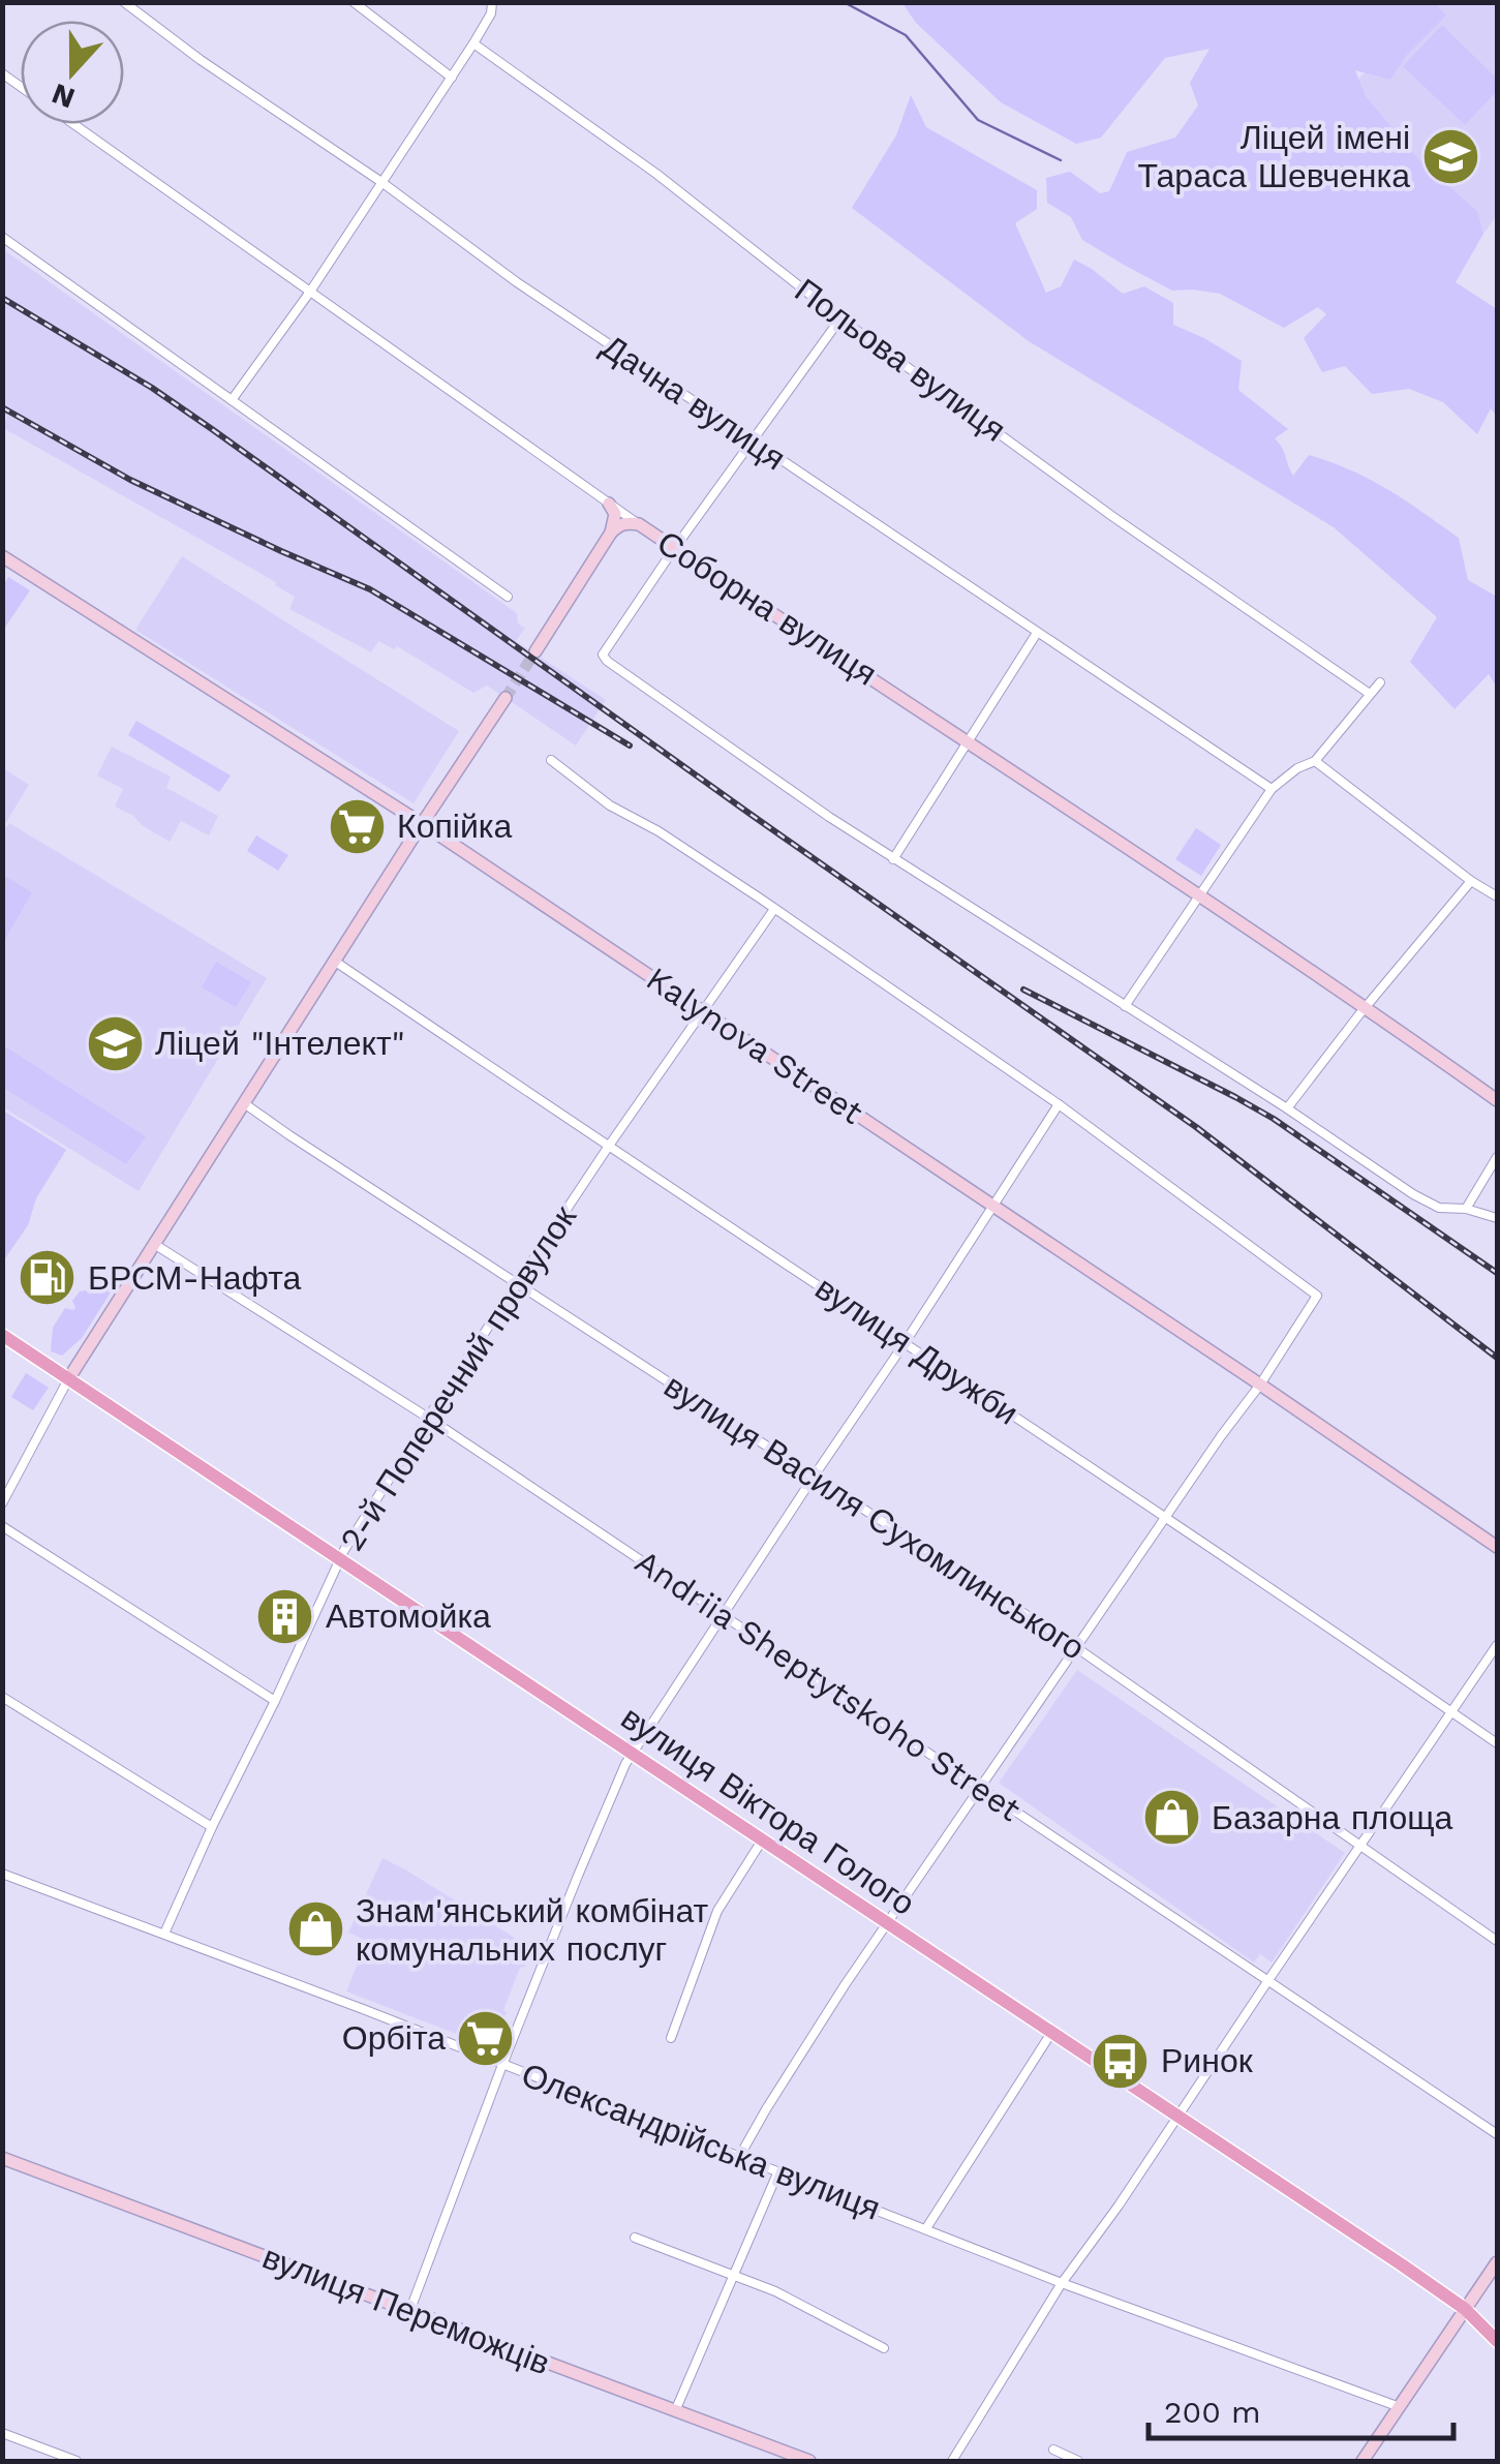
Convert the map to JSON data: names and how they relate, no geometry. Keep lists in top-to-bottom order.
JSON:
{
  "streets": {
    "main road": ["вулиця Віктора Голого"],
    "street": [
      "Польова вулиця",
      "Дачна вулиця",
      "Соборна вулиця",
      "Kalynova Street",
      "вулиця Дружби",
      "2-й Поперечний провулок",
      "вулиця Василя Сухомлинського",
      "Andriia Sheptytskoho Street",
      "Олександрійська вулиця",
      "вулиця Переможців"
    ]
  },
  "crossings": [
    ["Kalynova Street", "2-й Поперечний провулок"],
    ["вулиця Дружби", "2-й Поперечний провулок"],
    ["2-й Поперечний провулок", "вулиця Василя Сухомлинського"],
    ["2-й Поперечний провулок", "Andriia Sheptytskoho Street"],
    ["2-й Поперечний провулок", "вулиця Віктора Голого"],
    ["2-й Поперечний провулок", "Олександрійська вулиця"]
  ],
  "places": {
    "school or university": ["Ліцей імені Тараса Шевченка", "Ліцей \"Інтелект\""],
    "supermarket": ["Копійка", "Орбіта"],
    "fuel station": ["БРСМ-Нафта"],
    "building": ["Автомойка"],
    "shop": ["Базарна площа", "Знам'янський комбінат комунальних послуг"],
    "bus stop": ["Ринок"]
  },
  "scale_bar": "200 m",
  "north": "bottom"
}
